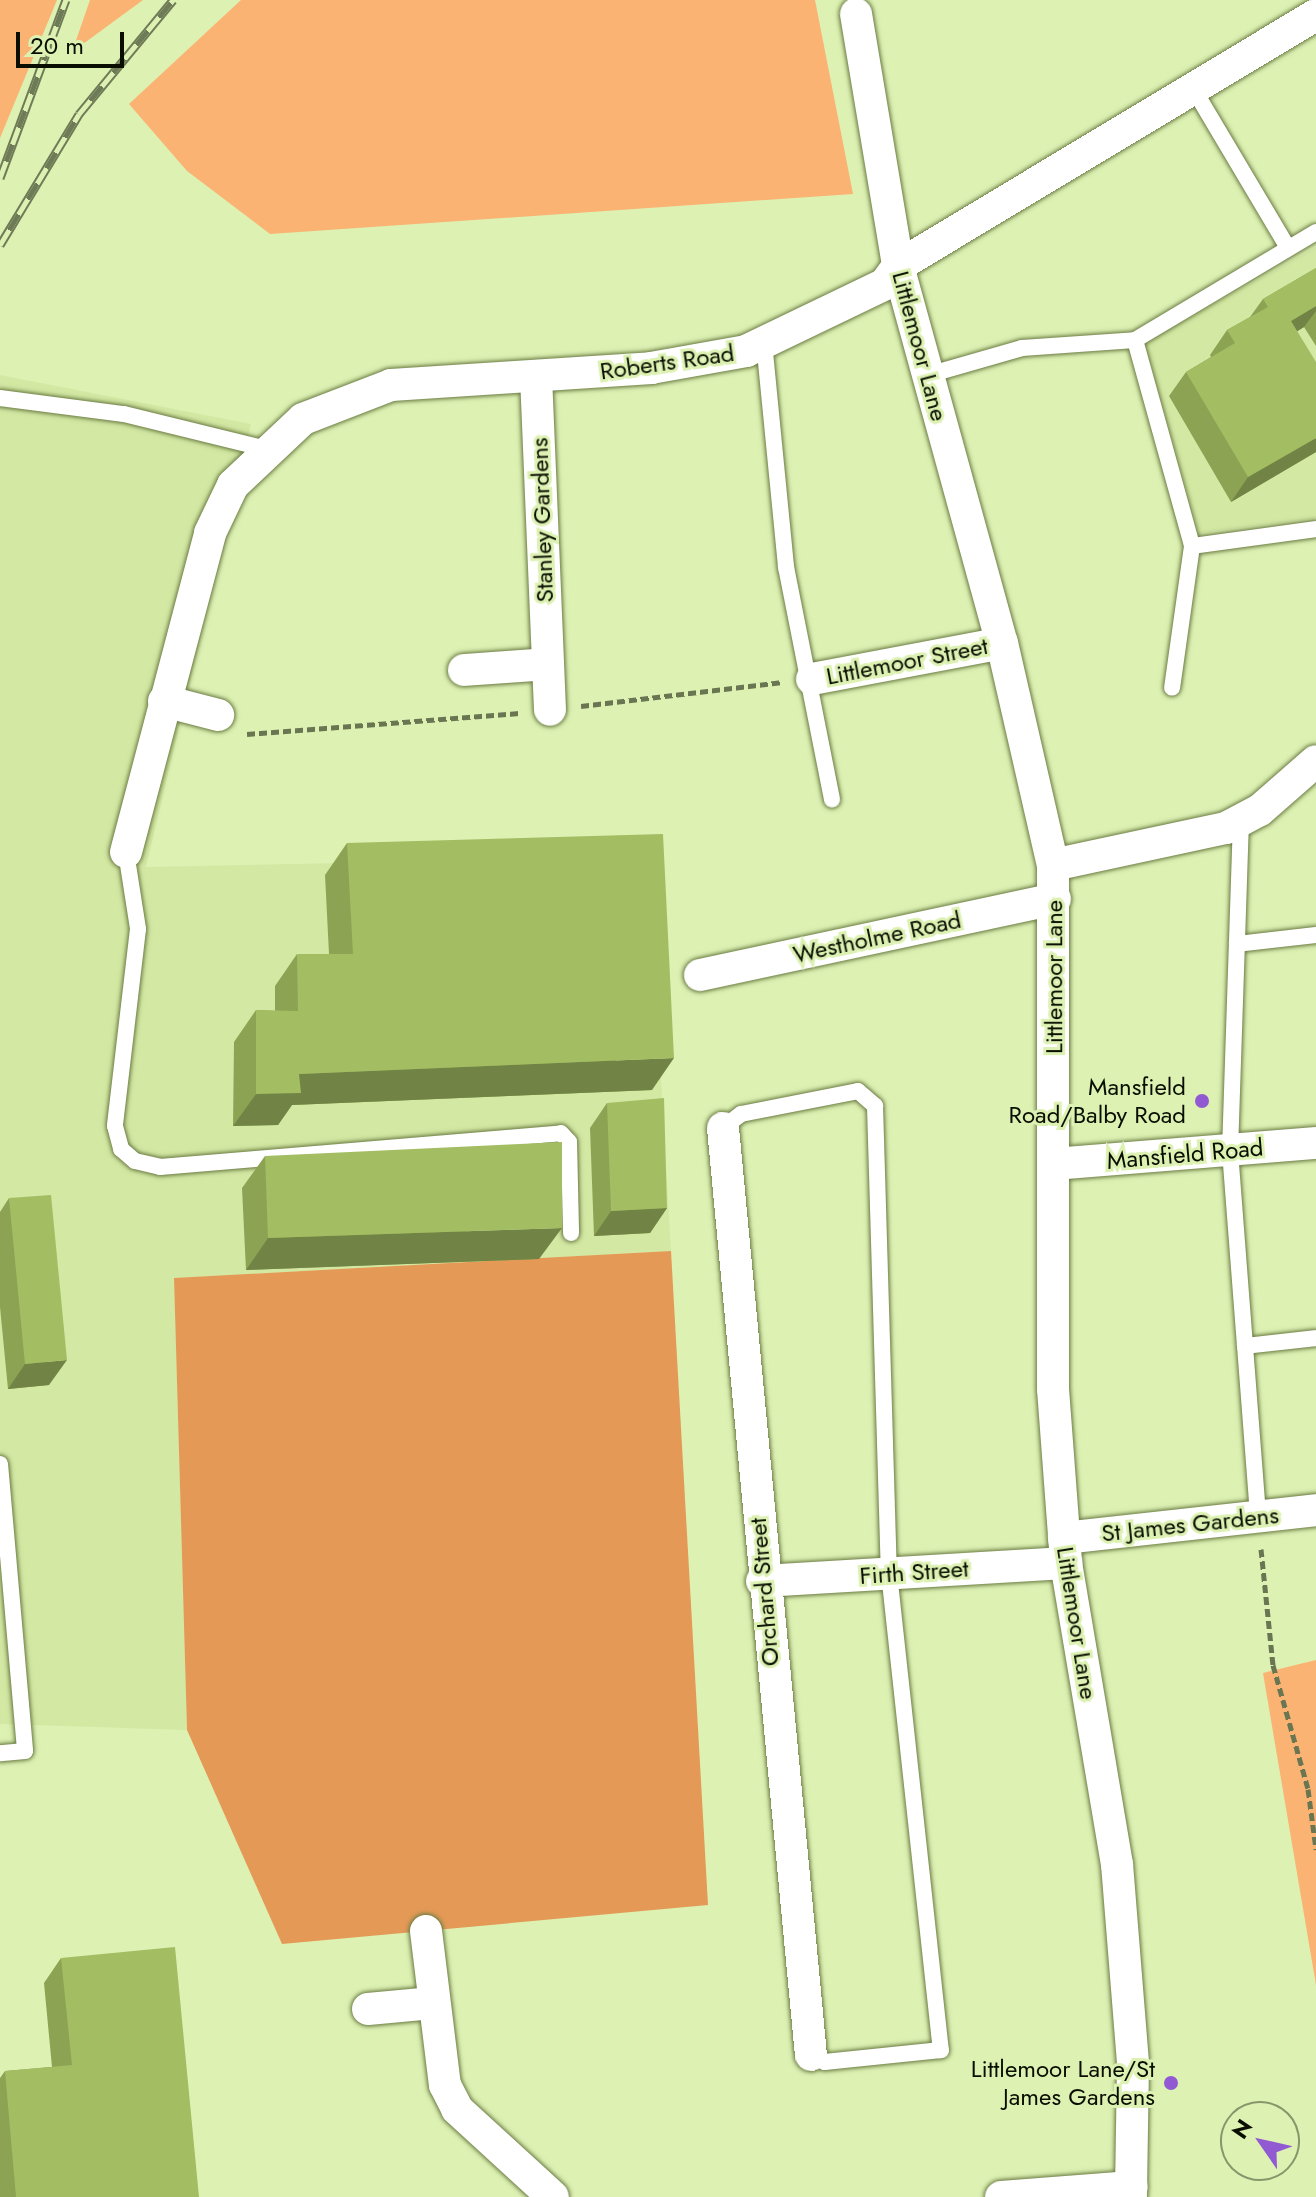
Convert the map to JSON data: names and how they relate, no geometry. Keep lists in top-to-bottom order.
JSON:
{
  "streets": {
    "street": [
      "Littlemoor Lane",
      "Roberts Road",
      "Stanley Gardens",
      "Littlemoor Street",
      "Westholme Road",
      "Mansfield Road",
      "St James Gardens",
      "Firth Street",
      "Orchard Street"
    ]
  },
  "crossings": [
    ["Littlemoor Lane", "Roberts Road"],
    ["Littlemoor Lane", "Littlemoor Street"],
    ["Littlemoor Lane", "Westholme Road"],
    ["Littlemoor Lane", "Mansfield Road"],
    ["Littlemoor Lane", "St James Gardens"],
    ["Littlemoor Lane", "Firth Street"],
    ["Roberts Road", "Stanley Gardens"],
    ["St James Gardens", "Firth Street"],
    ["Firth Street", "Orchard Street"]
  ],
  "places": ["Mansfield Road/Balby Road", "Littlemoor Lane/St James Gardens"],
  "scale_bar": "20 m",
  "north": "top left"
}
